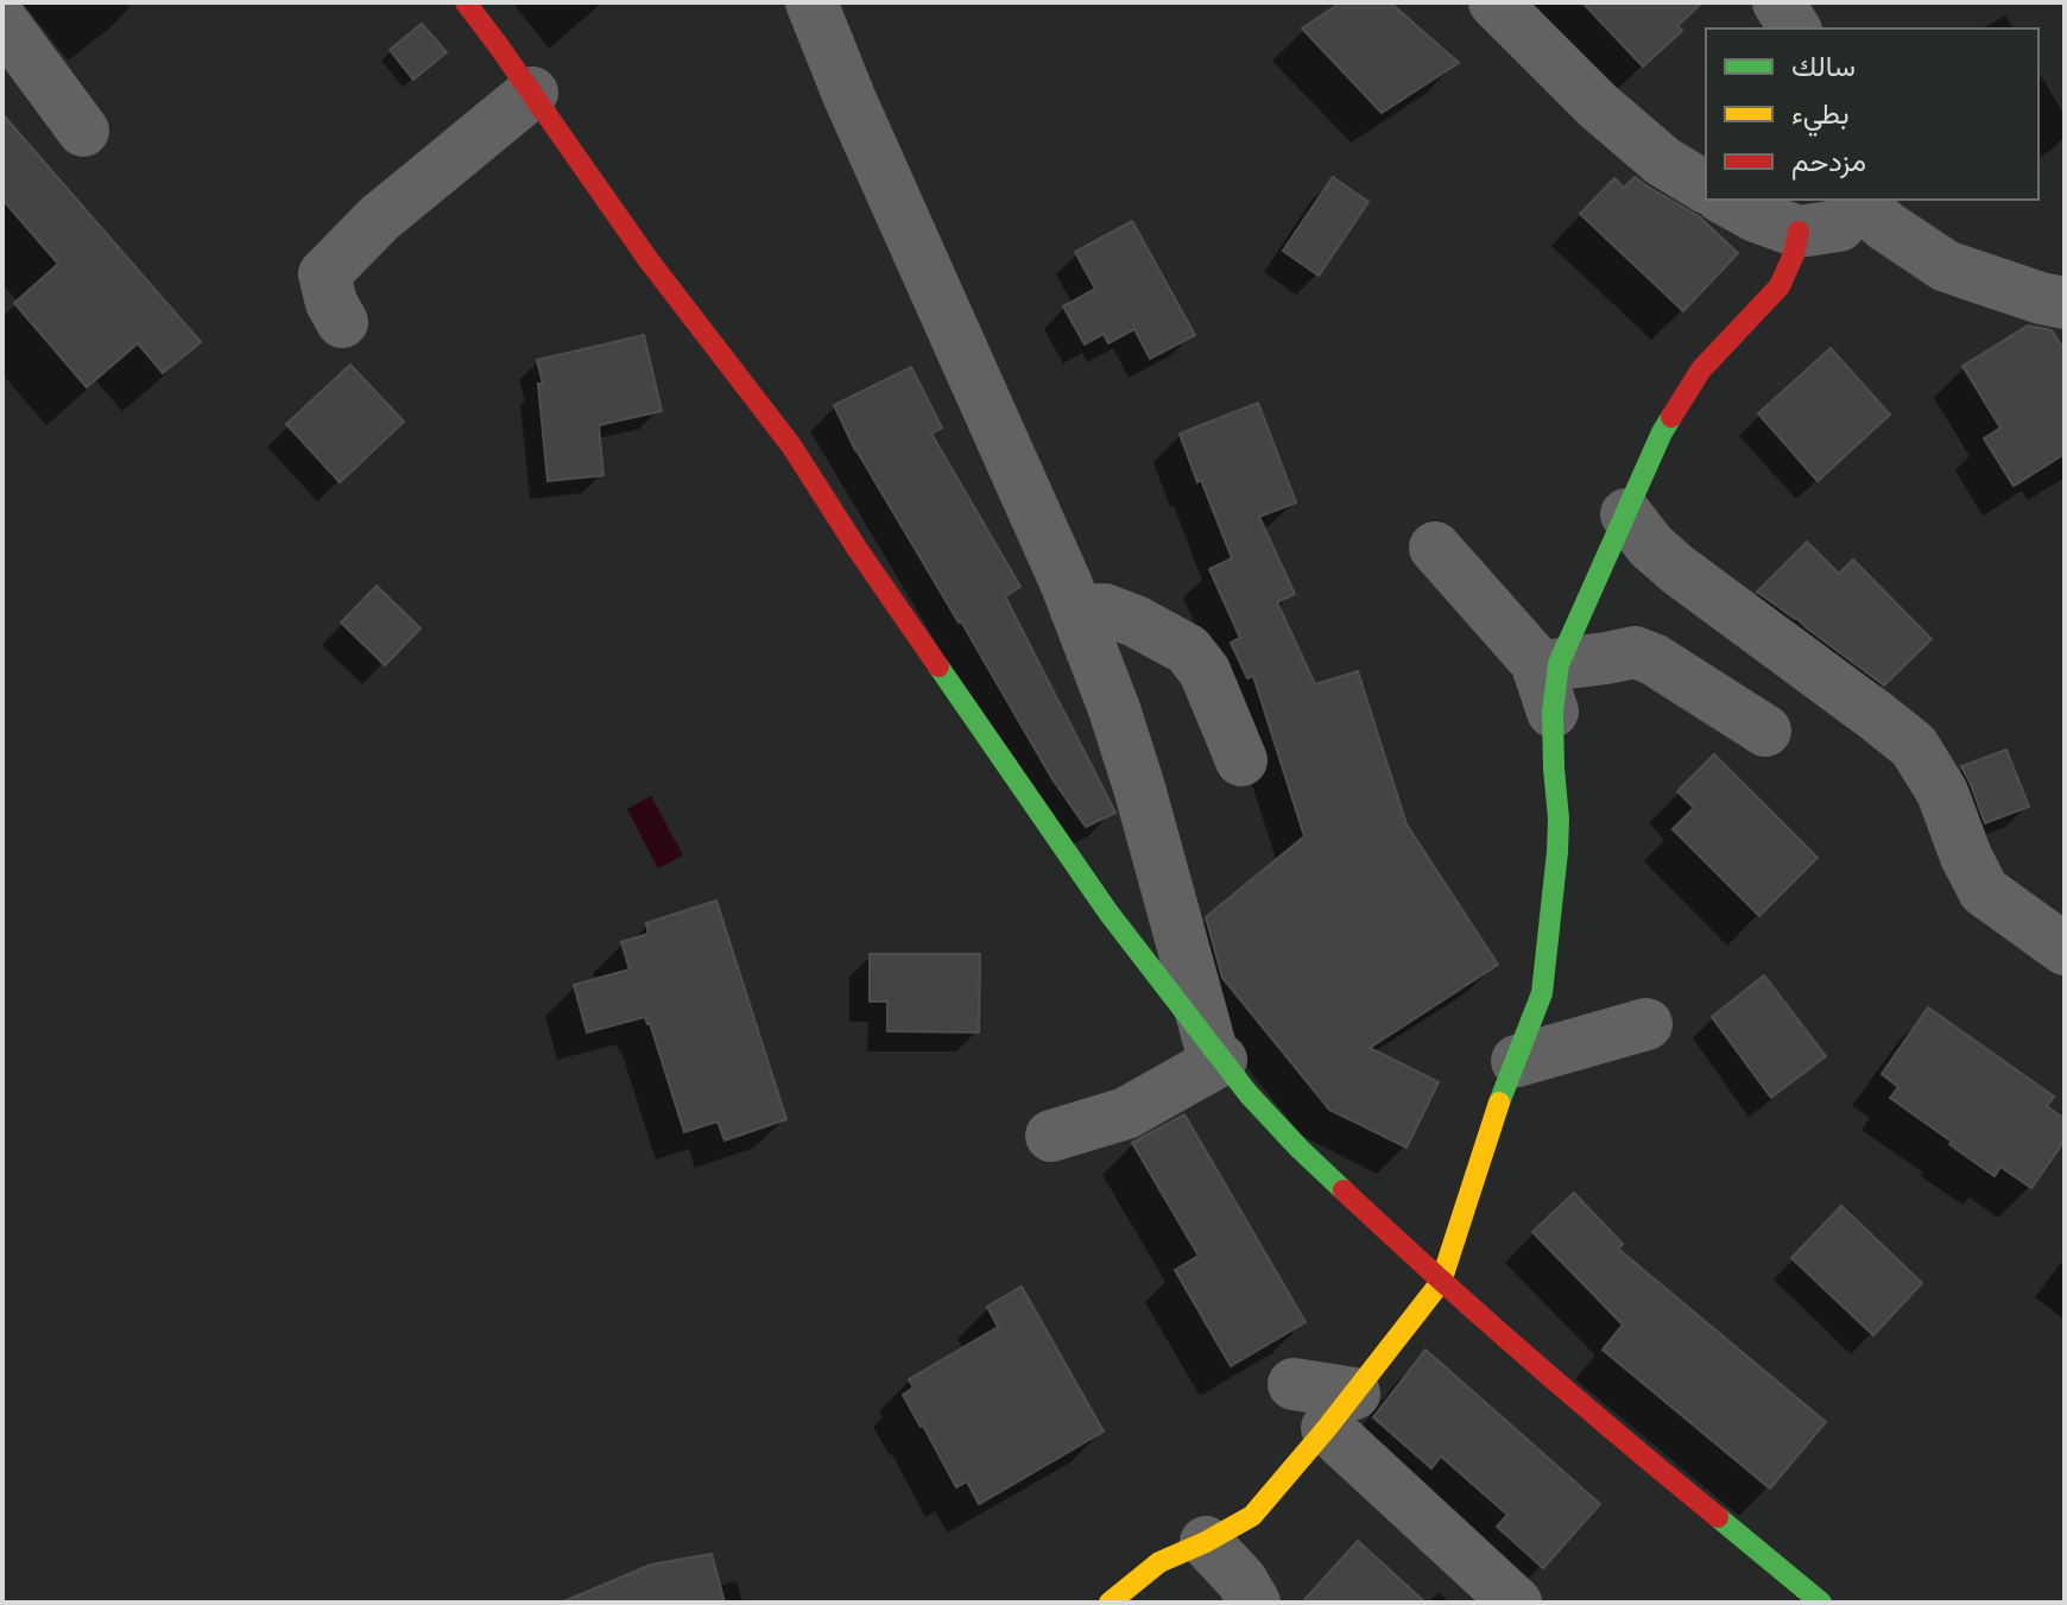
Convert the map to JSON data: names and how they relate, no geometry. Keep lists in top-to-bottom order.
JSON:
{
  "legend": ["سالك", "بطيء", "مزدحم"]
}
